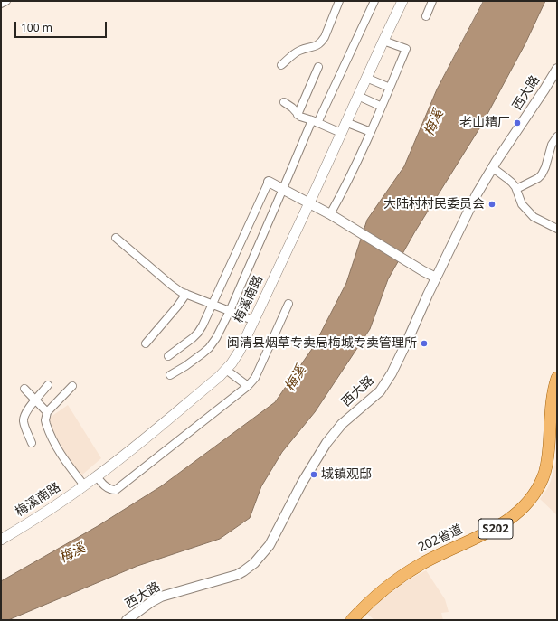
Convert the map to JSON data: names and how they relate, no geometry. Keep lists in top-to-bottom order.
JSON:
{
  "streets": {
    "main road": ["梅溪南路", "S202", "202省道"],
    "street": ["西大路"]
  },
  "water": ["梅溪"],
  "places": [
    "老山精厂",
    "大陆村村民委员会",
    "闽清县烟草专卖局梅城专卖管理所",
    "城镇观邸"
  ],
  "scale_bar": "100 m"
}
